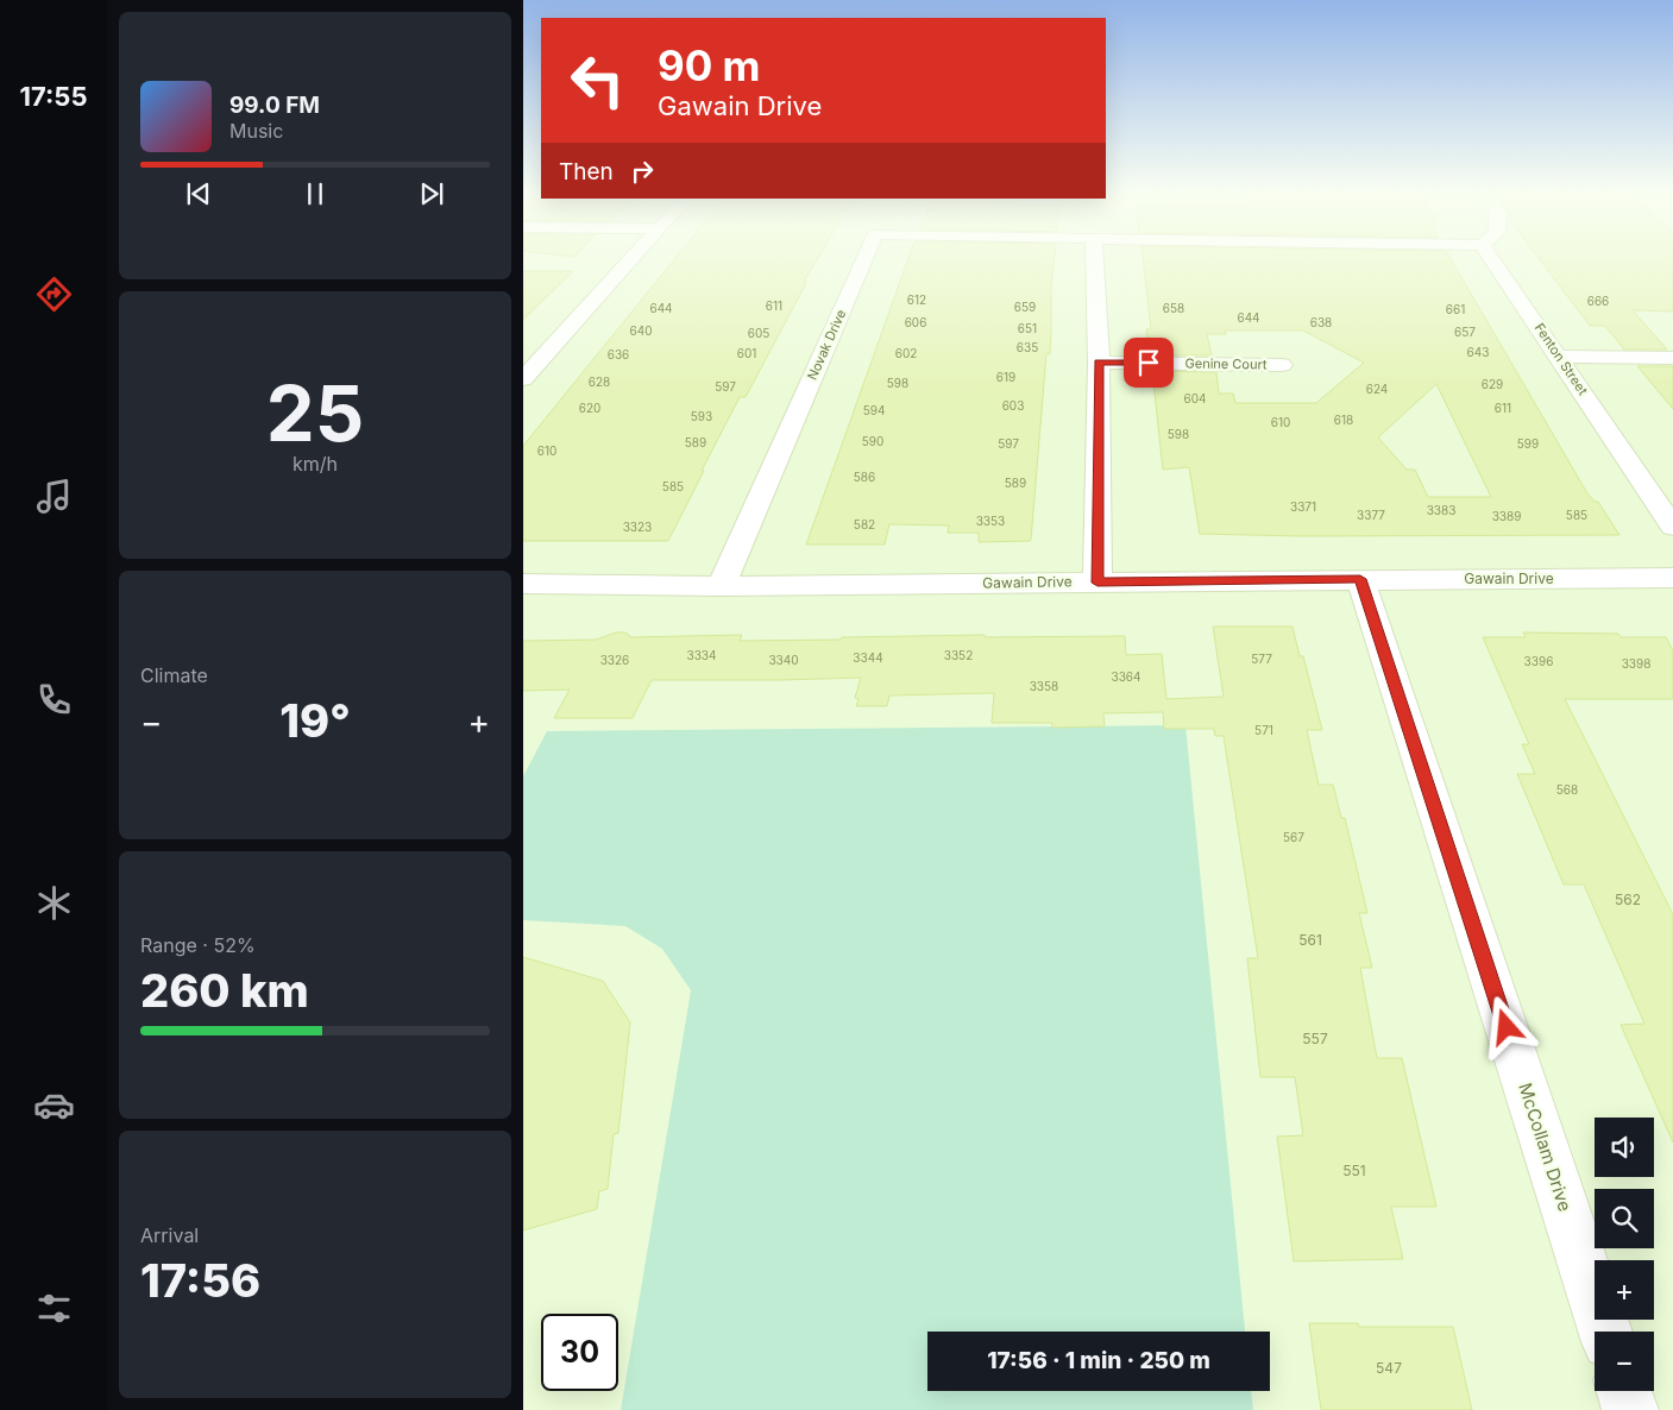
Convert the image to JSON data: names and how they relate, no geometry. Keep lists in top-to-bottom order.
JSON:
{
  "streets": {
    "street": [
      "Novak Drive",
      "Fenton Street",
      "Genine Court",
      "Gawain Drive",
      "McCollam Drive"
    ]
  },
  "crossings": [
    ["Novak Drive", "Gawain Drive"],
    ["Gawain Drive", "McCollam Drive"]
  ],
  "house_numbers": [
    "612",
    "666",
    "611",
    "659",
    "644",
    "658",
    "661",
    "644",
    "606",
    "638",
    "651",
    "640",
    "657",
    "605",
    "635",
    "643",
    "601",
    "602",
    "636",
    "619",
    "628",
    "598",
    "629",
    "597",
    "624",
    "604",
    "603",
    "620",
    "611",
    "594",
    "593",
    "618",
    "610",
    "598",
    "590",
    "589",
    "597",
    "599",
    "610",
    "586",
    "589",
    "585",
    "3371",
    "3383",
    "3377",
    "585",
    "3389",
    "3353",
    "582",
    "3323",
    "3334",
    "3352",
    "3344",
    "577",
    "3326",
    "3340",
    "3396",
    "3398",
    "3364",
    "3358",
    "571",
    "568",
    "567",
    "562",
    "561",
    "557",
    "551",
    "547"
  ],
  "page": {
    "tabs": "17:55",
    "turn": ["90 m", "Gawain Drive"],
    "song": ["99.0 FM", "Music"],
    "then": "Then",
    "tile": [
      ["25", "km/h"],
      "Climate",
      ["Range · 52%", "260 km"],
      ["Arrival", "17:56"]
    ],
    "heat": ["−", "19°", "+"],
    "map_buttons": ["+", "−"],
    "limit": "30",
    "trip": "17:56 · 1 min · 250 m"
  }
}
